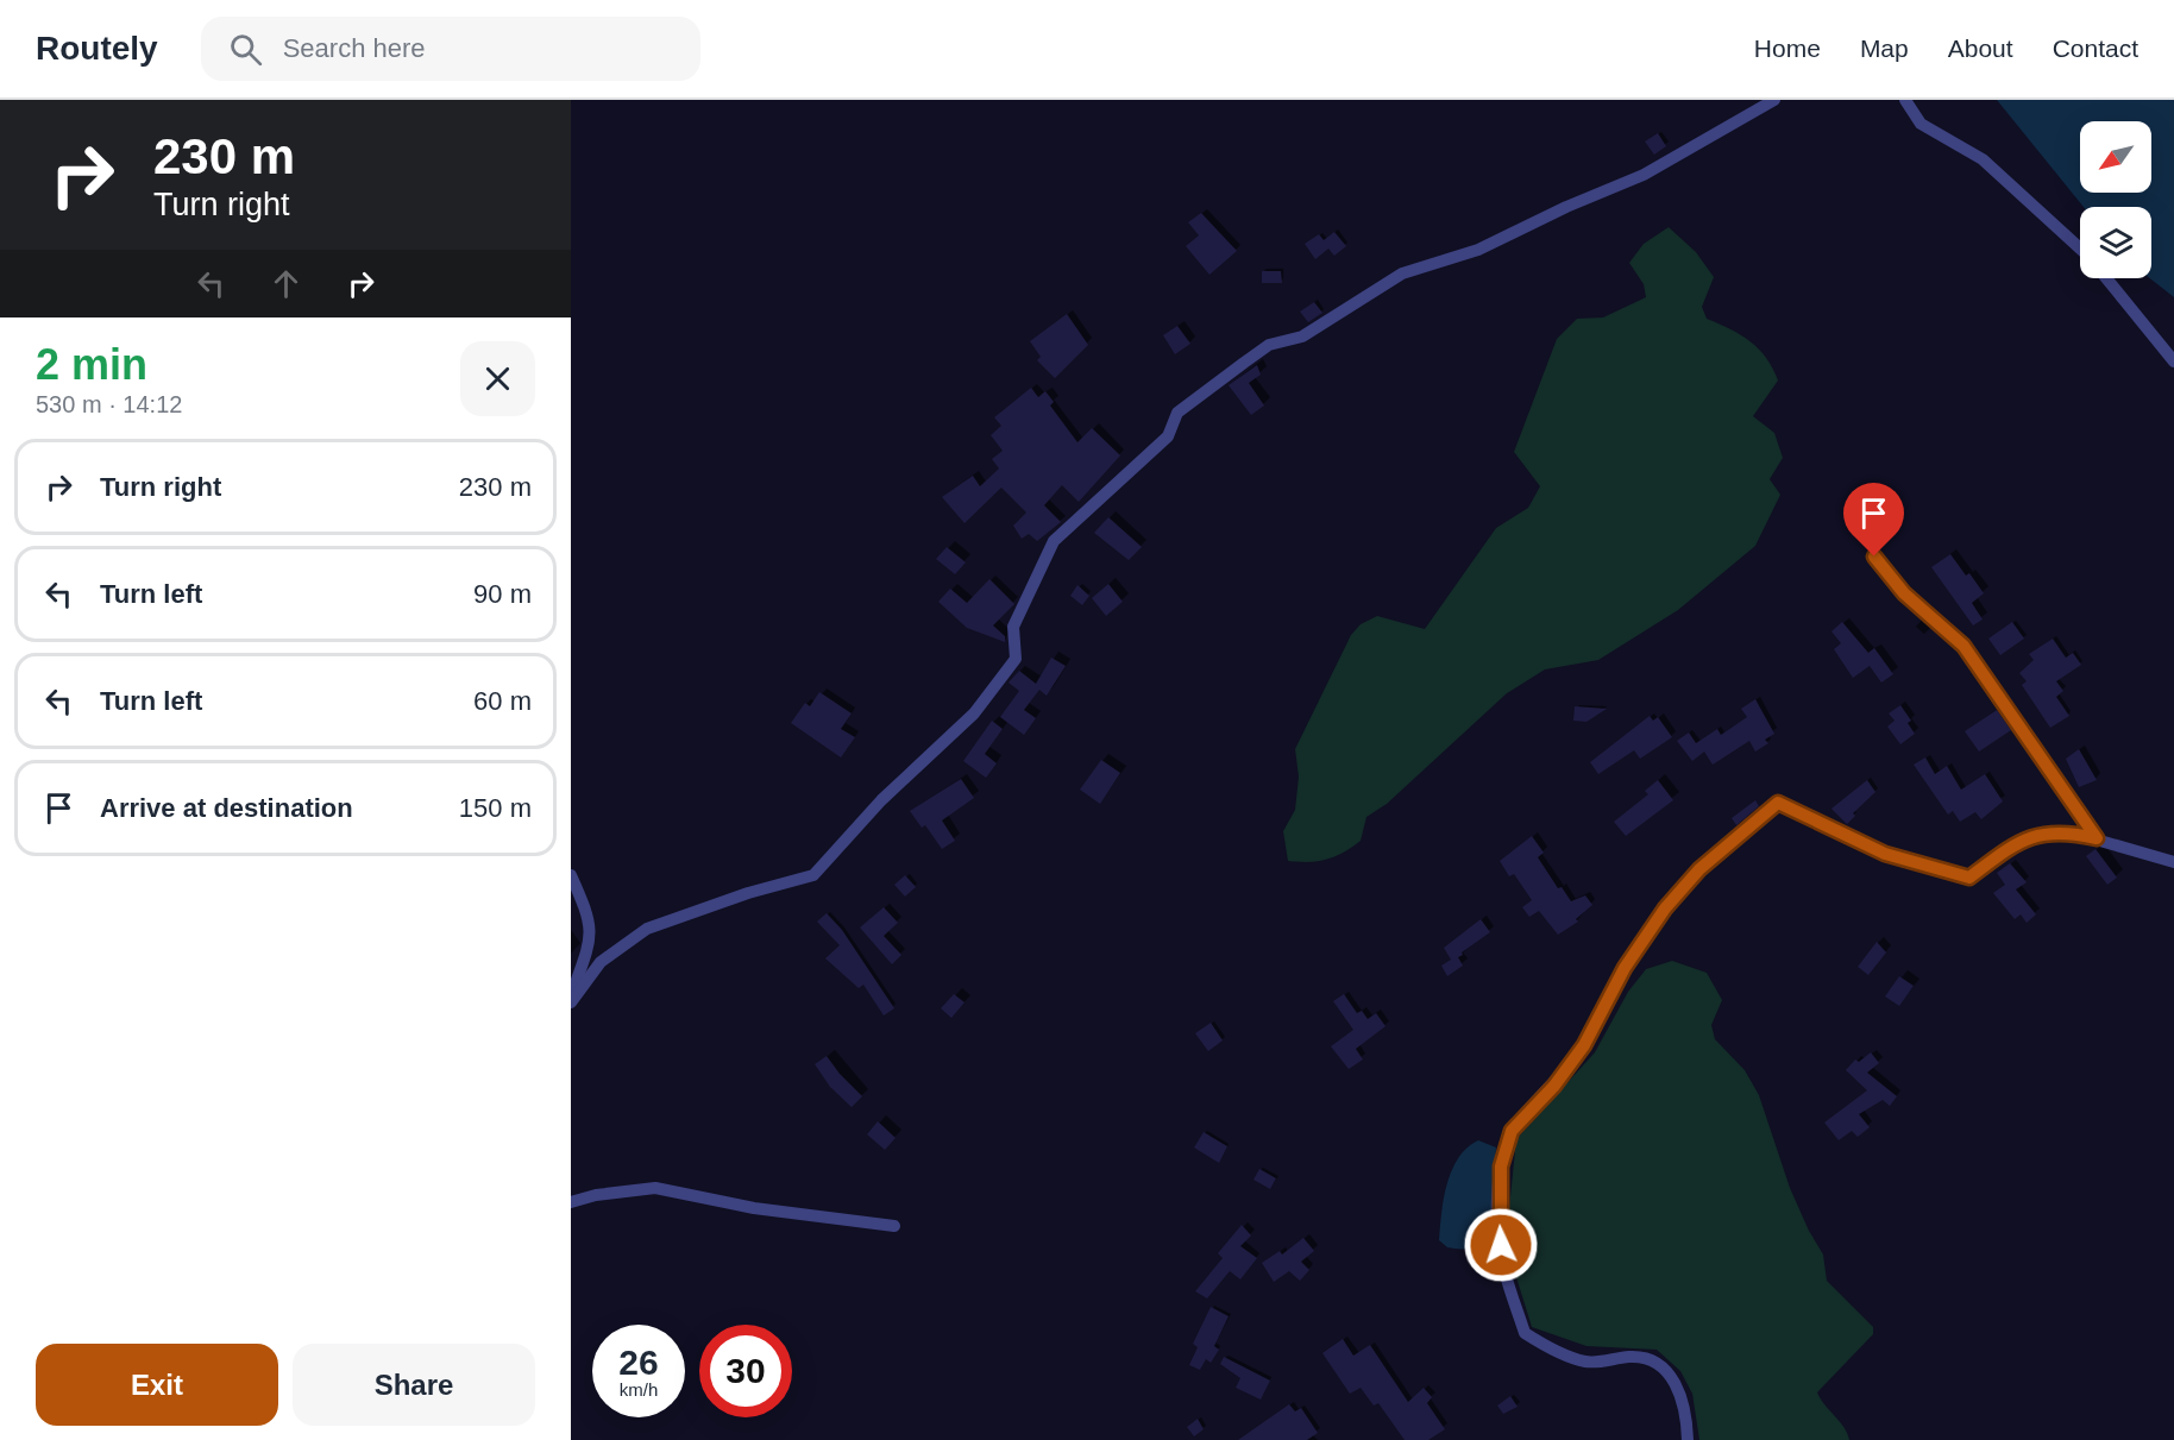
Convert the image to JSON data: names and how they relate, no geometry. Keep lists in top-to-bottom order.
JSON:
{
  "north": "bottom left",
  "page": {
    "header": "Routely",
    "search": "Search here",
    "nav": [
      "Home",
      "Map",
      "About",
      "Contact"
    ],
    "turn": ["230 m", "Turn right"],
    "heading": ["2 min", "530 m · 14:12"],
    "list": [
      {
        "name": "Turn right",
        "value": "230 m"
      },
      {
        "name": "Turn left",
        "value": "90 m"
      },
      {
        "name": "Turn left",
        "value": "60 m"
      },
      {
        "name": "Arrive at destination",
        "value": "150 m"
      }
    ],
    "speed": "26 km/h",
    "limit": "30",
    "buttons": ["Exit", "Share"]
  }
}
